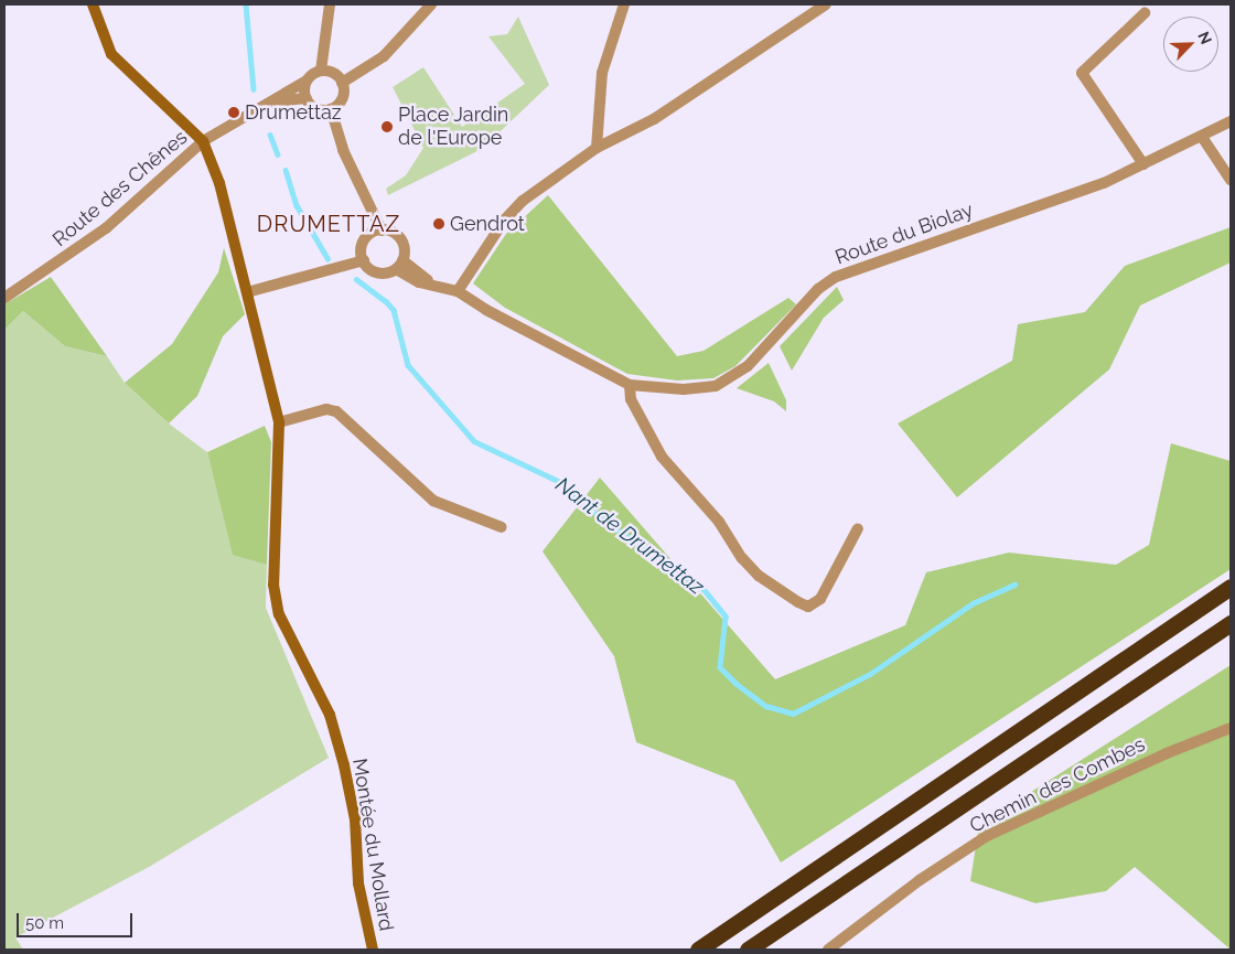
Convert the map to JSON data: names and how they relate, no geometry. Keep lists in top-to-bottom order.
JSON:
{
  "streets": {
    "main road": ["Montée du Mollard"],
    "street": ["Route des Chênes", "Route du Biolay", "Chemin des Combes"]
  },
  "crossings": [
    ["Route des Chênes", "Montée du Mollard"]
  ],
  "districts": ["DRUMETTAZ"],
  "water": ["Nant de Drumettaz"],
  "places": ["Drumettaz", "Place Jardin de l'Europe", "Gendrot"],
  "scale_bar": "50 m",
  "north": "top right"
}
